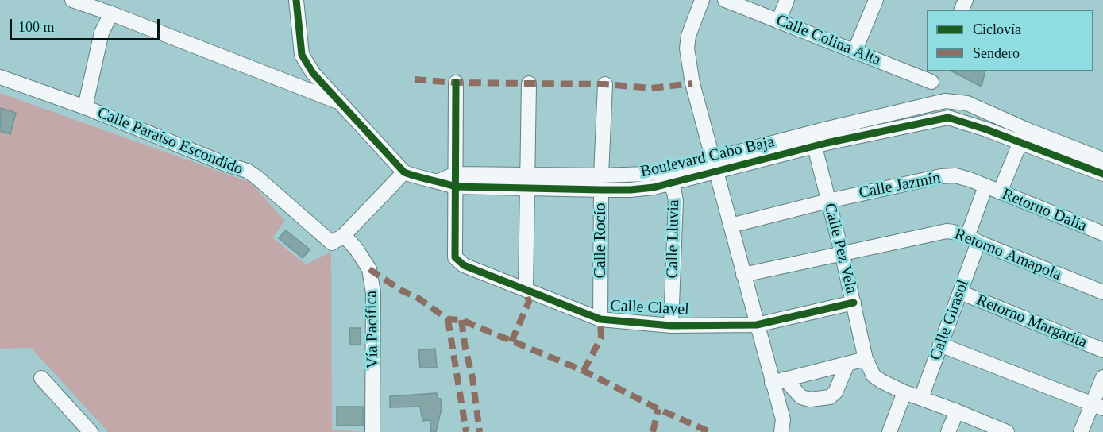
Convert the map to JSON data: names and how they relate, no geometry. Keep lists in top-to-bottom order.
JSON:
{
  "streets": {
    "street": [
      "Calle Colina Alta",
      "Calle Paraíso Escondido",
      "Boulevard Cabo Baja",
      "Calle Jazmín",
      "Retorno Dalia",
      "Calle Lluvia",
      "Calle Rocío",
      "Calle Pez Vela",
      "Retorno Amapola",
      "Calle Clavel",
      "Calle Girasol",
      "Retorno Margarita",
      "Vía Pacífica"
    ]
  },
  "crossings": [
    ["Calle Paraíso Escondido", "Vía Pacífica"],
    ["Boulevard Cabo Baja", "Calle Lluvia"],
    ["Boulevard Cabo Baja", "Calle Rocío"],
    ["Boulevard Cabo Baja", "Calle Pez Vela"],
    ["Boulevard Cabo Baja", "Calle Clavel"],
    ["Calle Jazmín", "Retorno Dalia"],
    ["Calle Jazmín", "Calle Pez Vela"],
    ["Calle Jazmín", "Calle Girasol"],
    ["Retorno Dalia", "Calle Girasol"],
    ["Calle Lluvia", "Calle Clavel"],
    ["Calle Rocío", "Calle Clavel"],
    ["Calle Pez Vela", "Retorno Amapola"],
    ["Calle Pez Vela", "Calle Clavel"],
    ["Calle Pez Vela", "Calle Girasol"],
    ["Retorno Amapola", "Calle Girasol"],
    ["Calle Girasol", "Retorno Margarita"]
  ],
  "legend": ["Ciclovía", "Sendero"],
  "scale_bar": "100 m"
}
